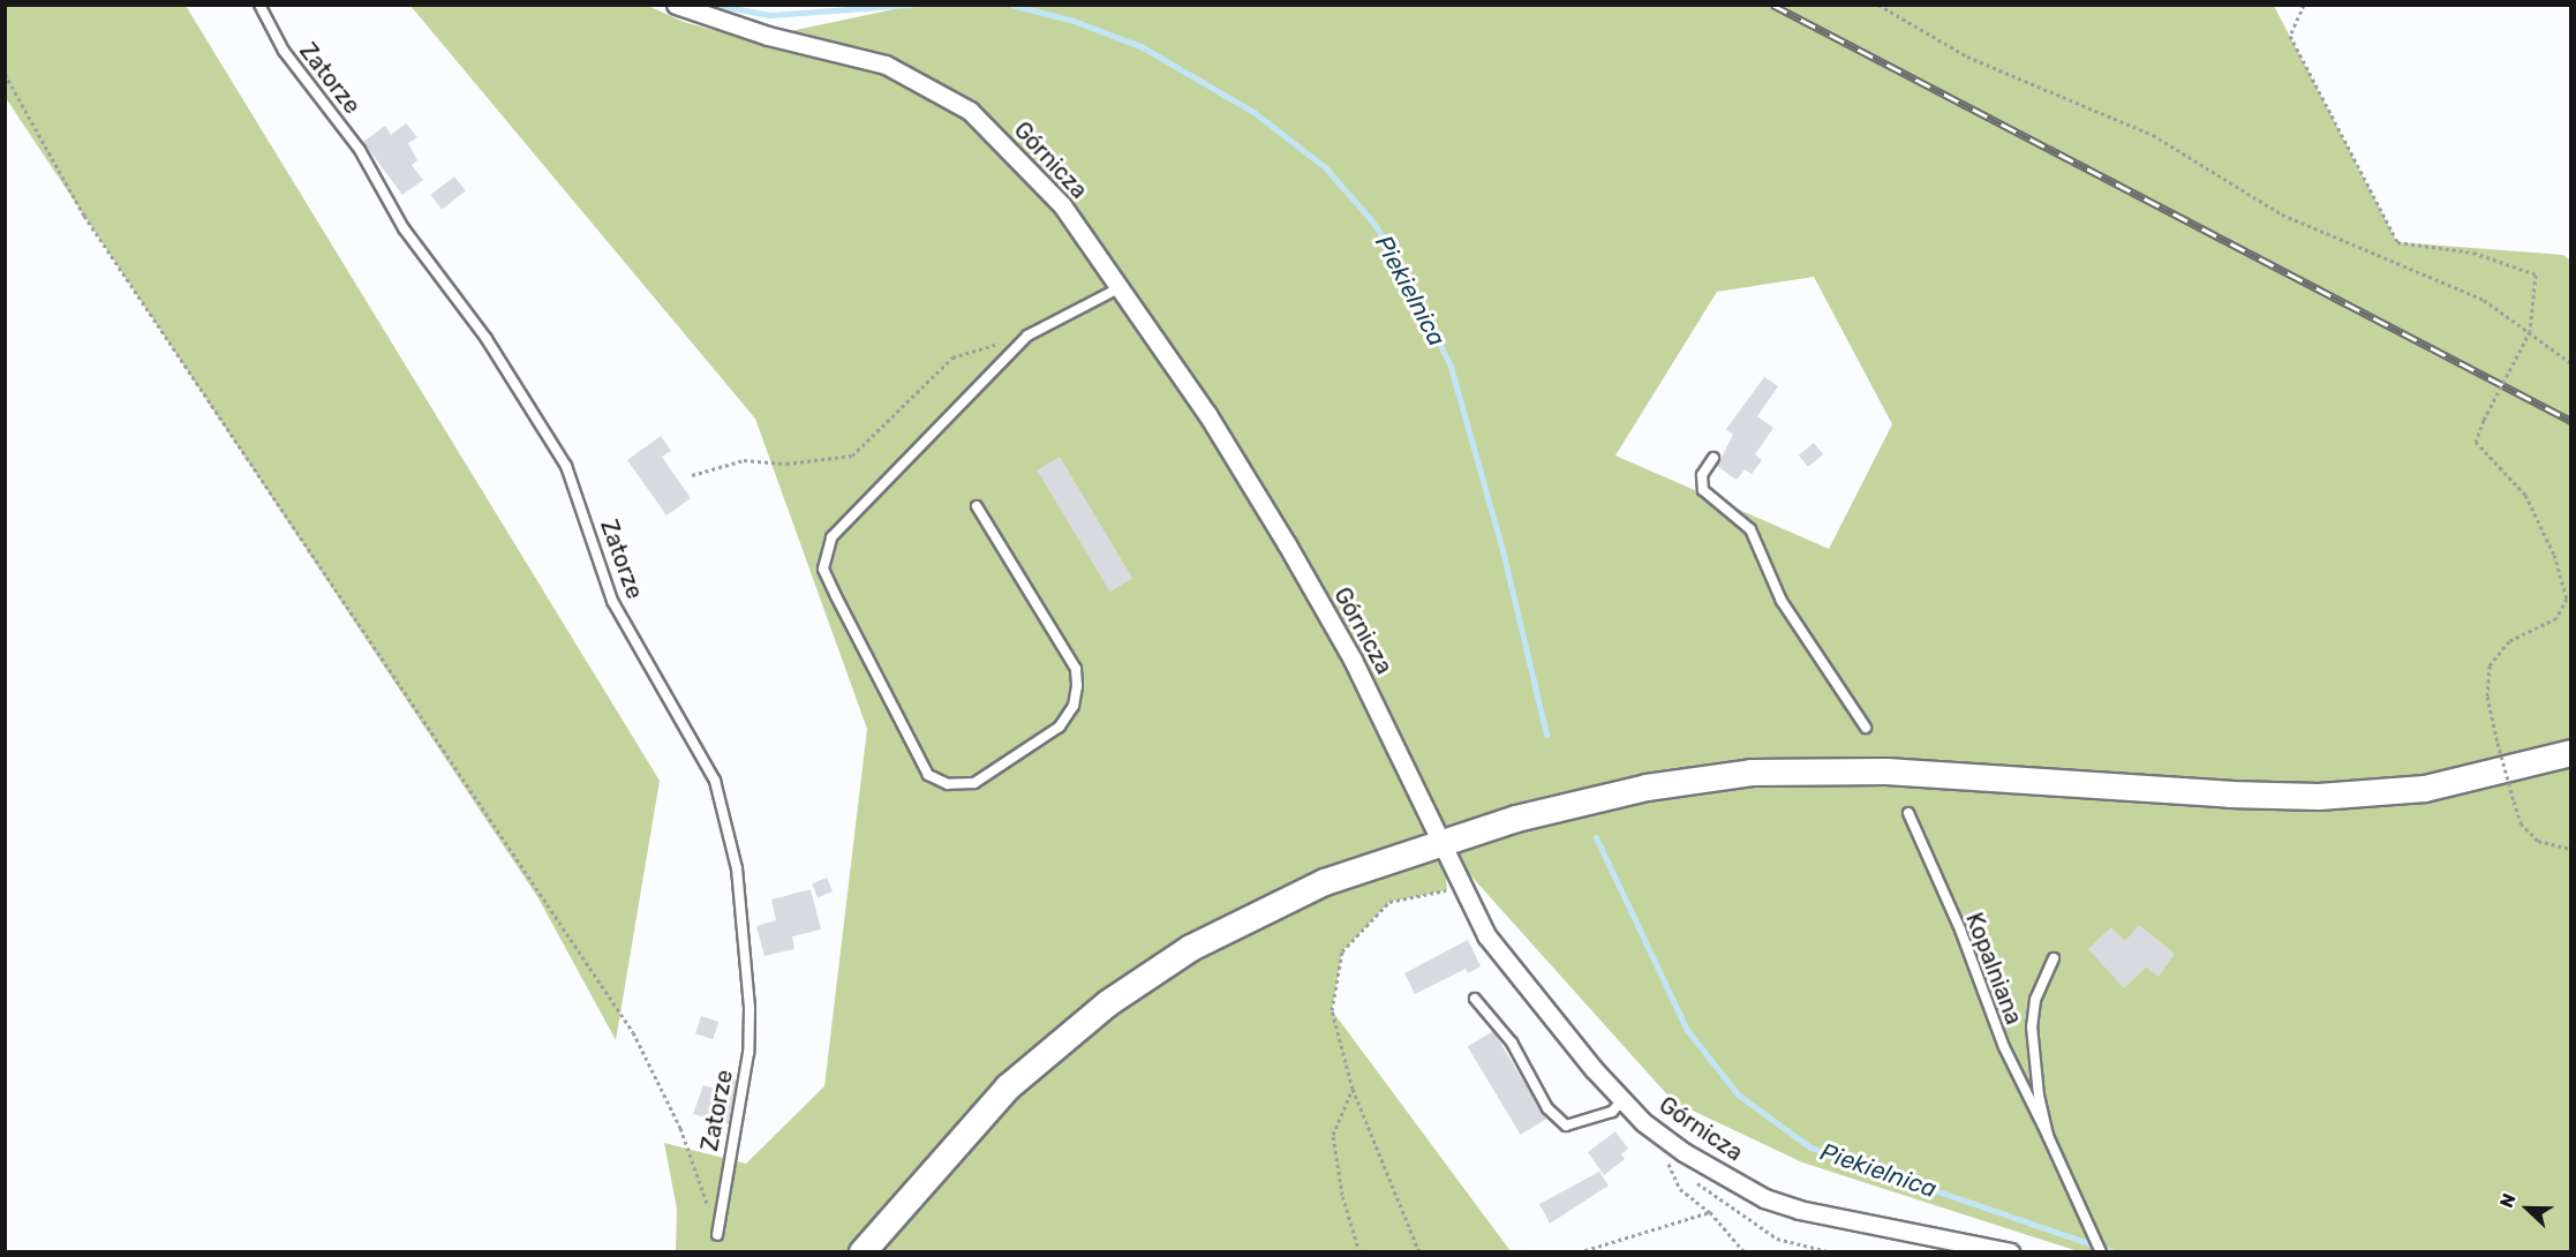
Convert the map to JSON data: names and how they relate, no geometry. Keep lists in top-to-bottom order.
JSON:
{
  "streets": {
    "street": ["Górnicza"],
    "lane": ["Zatorze", "Kopalniana"]
  },
  "water": ["Piekielnica"],
  "north": "left"
}
